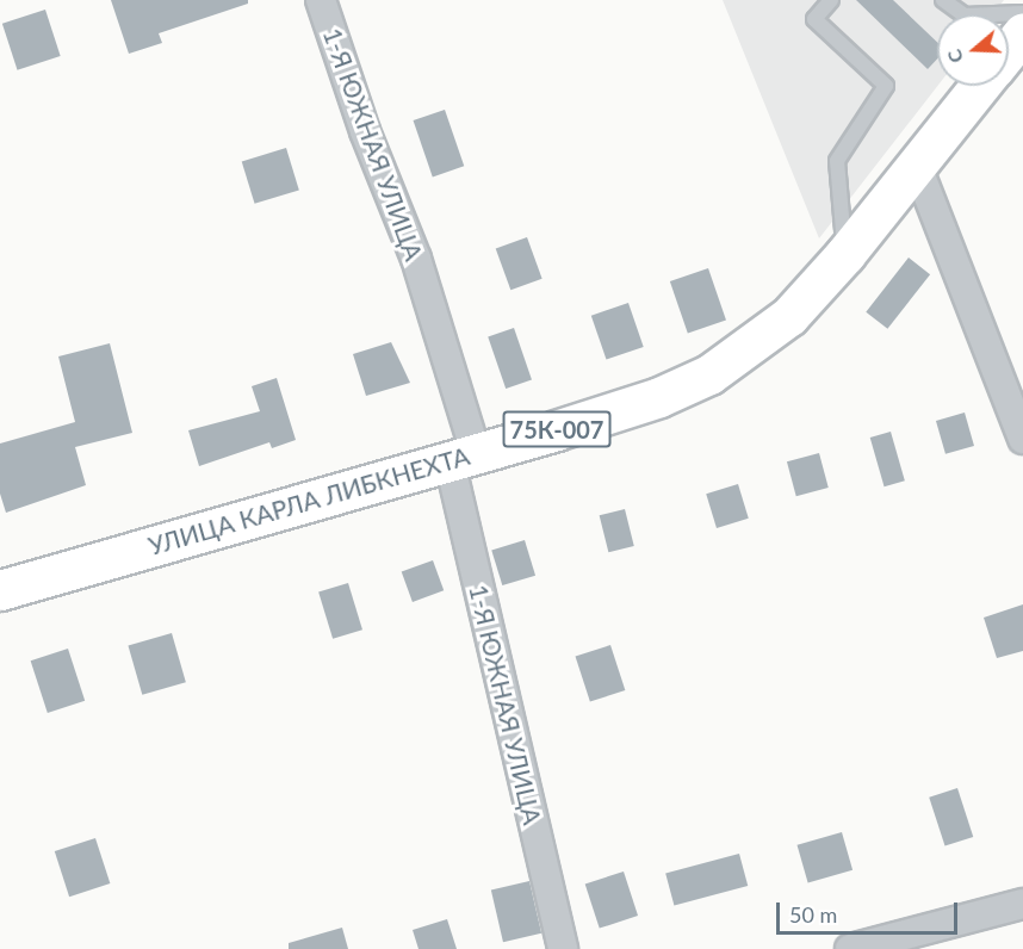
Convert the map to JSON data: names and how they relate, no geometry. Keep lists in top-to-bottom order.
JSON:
{
  "streets": {
    "main road": ["75К-007", "УЛИЦА КАРЛА ЛИБКНЕХТА"],
    "street": ["1-Я ЮЖНАЯ УЛИЦА"]
  },
  "crossings": [
    ["1-Я ЮЖНАЯ УЛИЦА", "УЛИЦА КАРЛА ЛИБКНЕХТА"]
  ],
  "scale_bar": "50 m",
  "north": "left"
}
